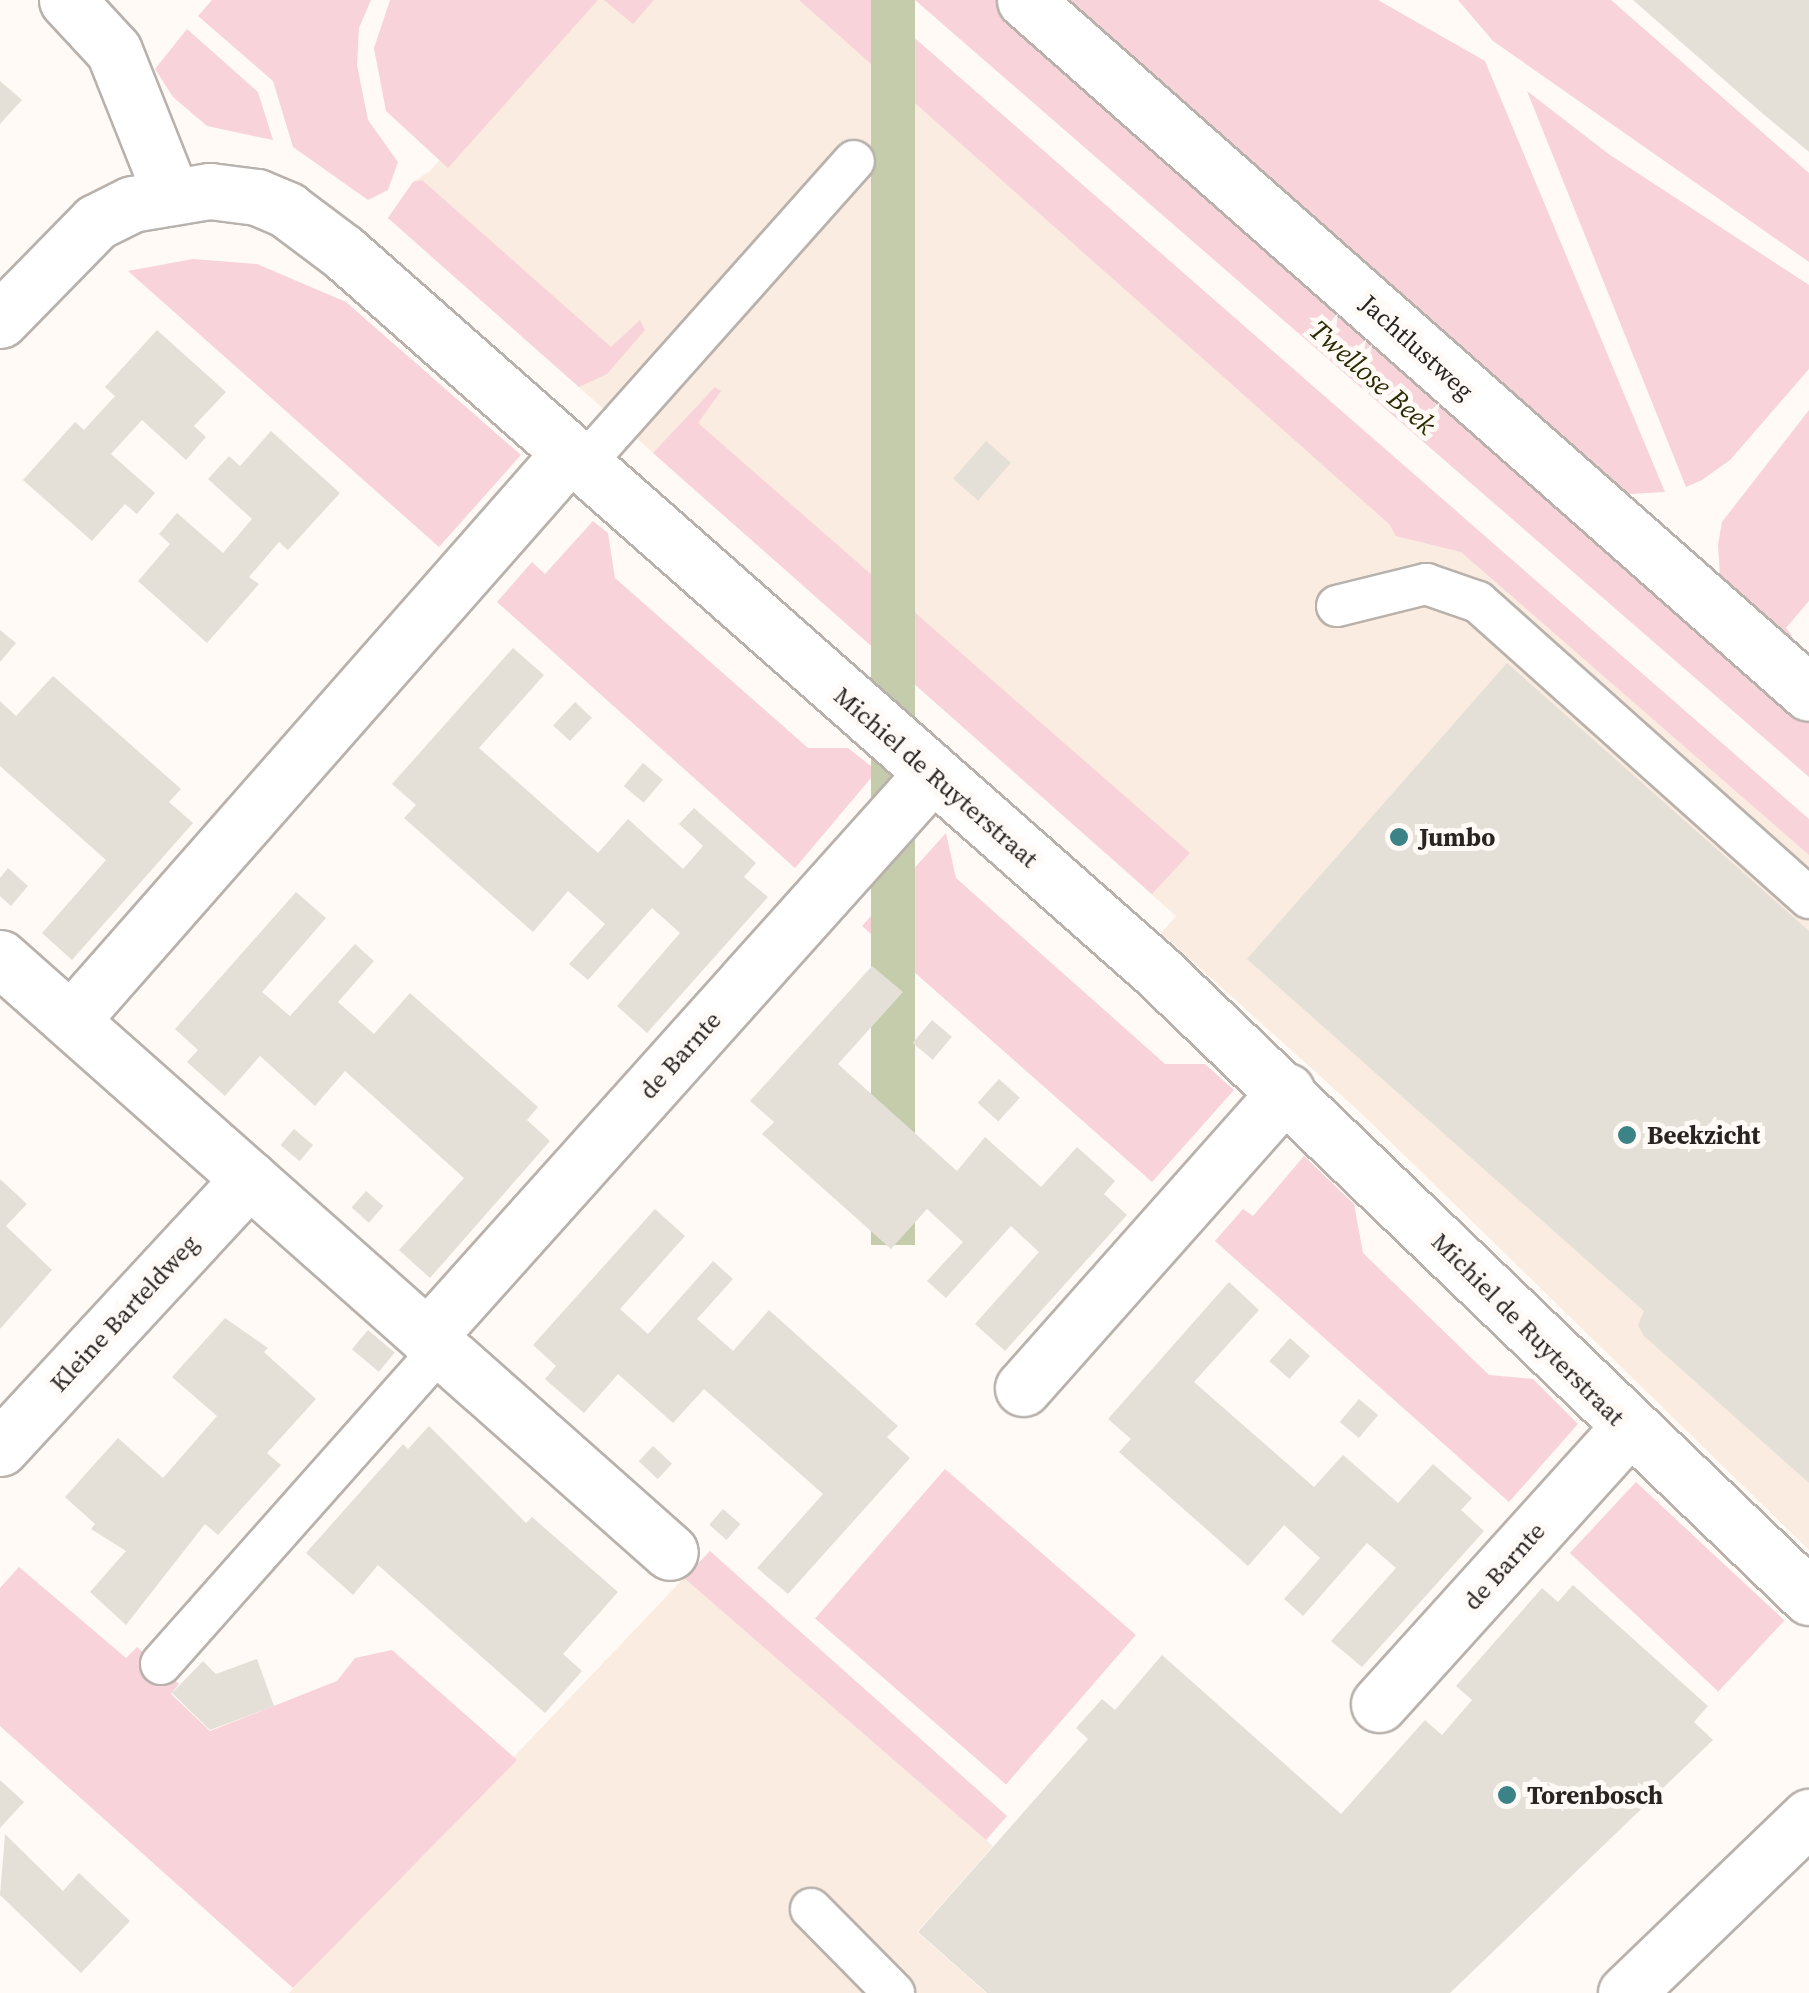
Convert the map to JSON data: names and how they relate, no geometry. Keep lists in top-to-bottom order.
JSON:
{
  "streets": {
    "street": [
      "Jachtlustweg",
      "Michiel de Ruyterstraat",
      "de Barnte",
      "Kleine Barteldweg"
    ]
  },
  "crossings": [
    ["Michiel de Ruyterstraat", "de Barnte"]
  ],
  "water": ["Twellose Beek"],
  "places": ["Jumbo", "Beekzicht", "Torenbosch"]
}
